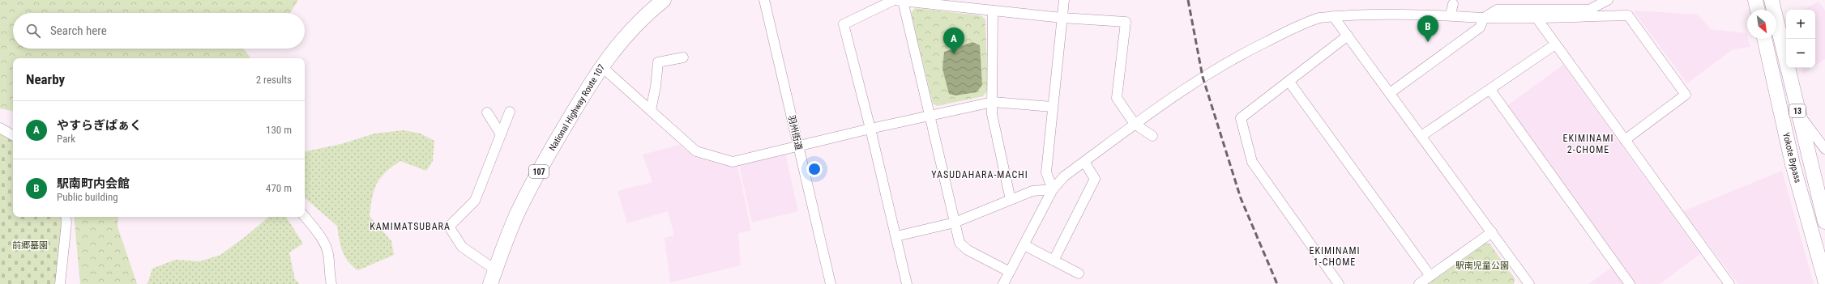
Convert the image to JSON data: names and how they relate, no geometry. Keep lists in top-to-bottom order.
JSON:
{
  "streets": {
    "highway": [
      "National Highway Route 107",
      "13",
      "Yokote Bypass",
      "107"
    ],
    "street": ["羽州街道"]
  },
  "districts": [
    "EKIMINAMI 2-CHOME",
    "YASUDAHARA-MACHI",
    "KAMIMATSUBARA",
    "EKIMINAMI 1-CHOME"
  ],
  "parks": ["前郷墓園", "駅南児童公園"],
  "north": "bottom right",
  "page": {
    "map_buttons": ["+", "−"],
    "search": "Search here",
    "pins": ["B", "A"],
    "heading": ["Nearby", "2 results"],
    "list": [
      {
        "mark": "A",
        "name": "やすらぎぱぁく",
        "note": "Park",
        "value": "130 m"
      },
      {
        "mark": "B",
        "name": "駅南町内会館",
        "note": "Public building",
        "value": "470 m"
      }
    ]
  }
}
